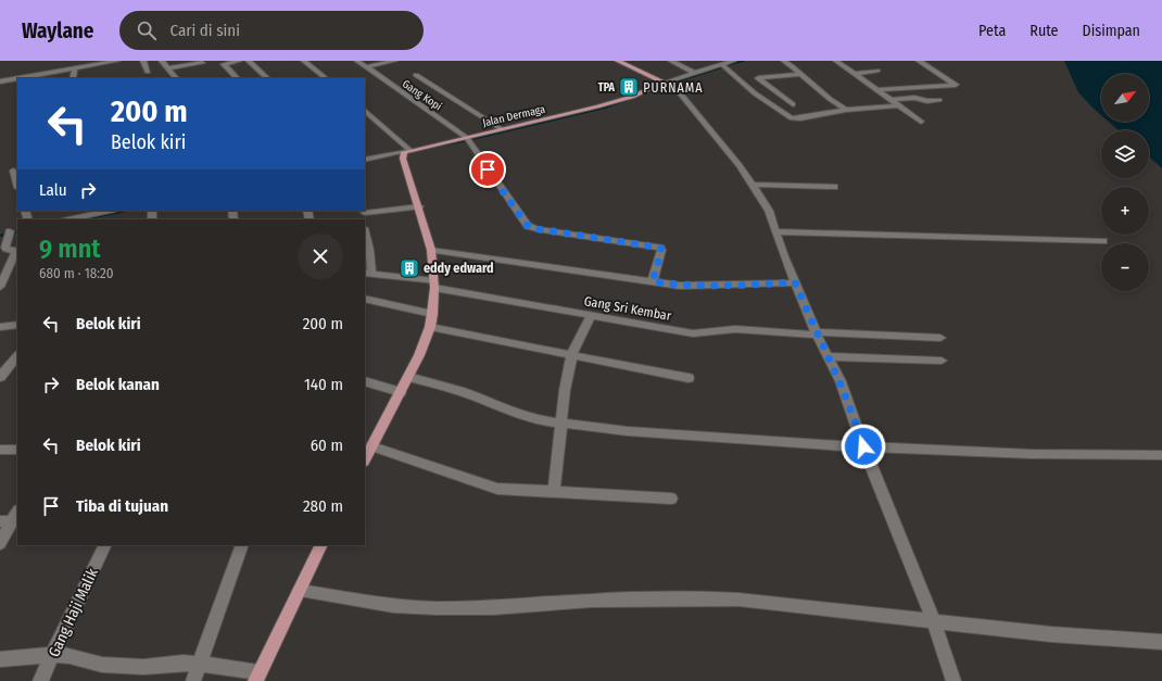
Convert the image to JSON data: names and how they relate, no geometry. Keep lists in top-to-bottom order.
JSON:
{
  "streets": {
    "main road": ["Jalan Dermaga"],
    "street": ["Gang Kopi", "Gang Sri Kembar", "Gang Haji Malik"]
  },
  "crossings": [
    ["Gang Kopi", "Jalan Dermaga"]
  ],
  "districts": ["PURNAMA"],
  "places": {
    "building": ["TPA", "eddy edward"]
  },
  "north": "top right",
  "page": {
    "header": "Waylane",
    "search": "Cari di sini",
    "nav": ["Peta", "Rute", "Disimpan"],
    "map_buttons": ["+", "−"],
    "turn": ["200 m", "Belok kiri"],
    "then": "Lalu",
    "heading": ["9 mnt", "680 m · 18:20"],
    "list": [
      {
        "name": "Belok kiri",
        "value": "200 m"
      },
      {
        "name": "Belok kanan",
        "value": "140 m"
      },
      {
        "name": "Belok kiri",
        "value": "60 m"
      },
      {
        "name": "Tiba di tujuan",
        "value": "280 m"
      }
    ]
  }
}
